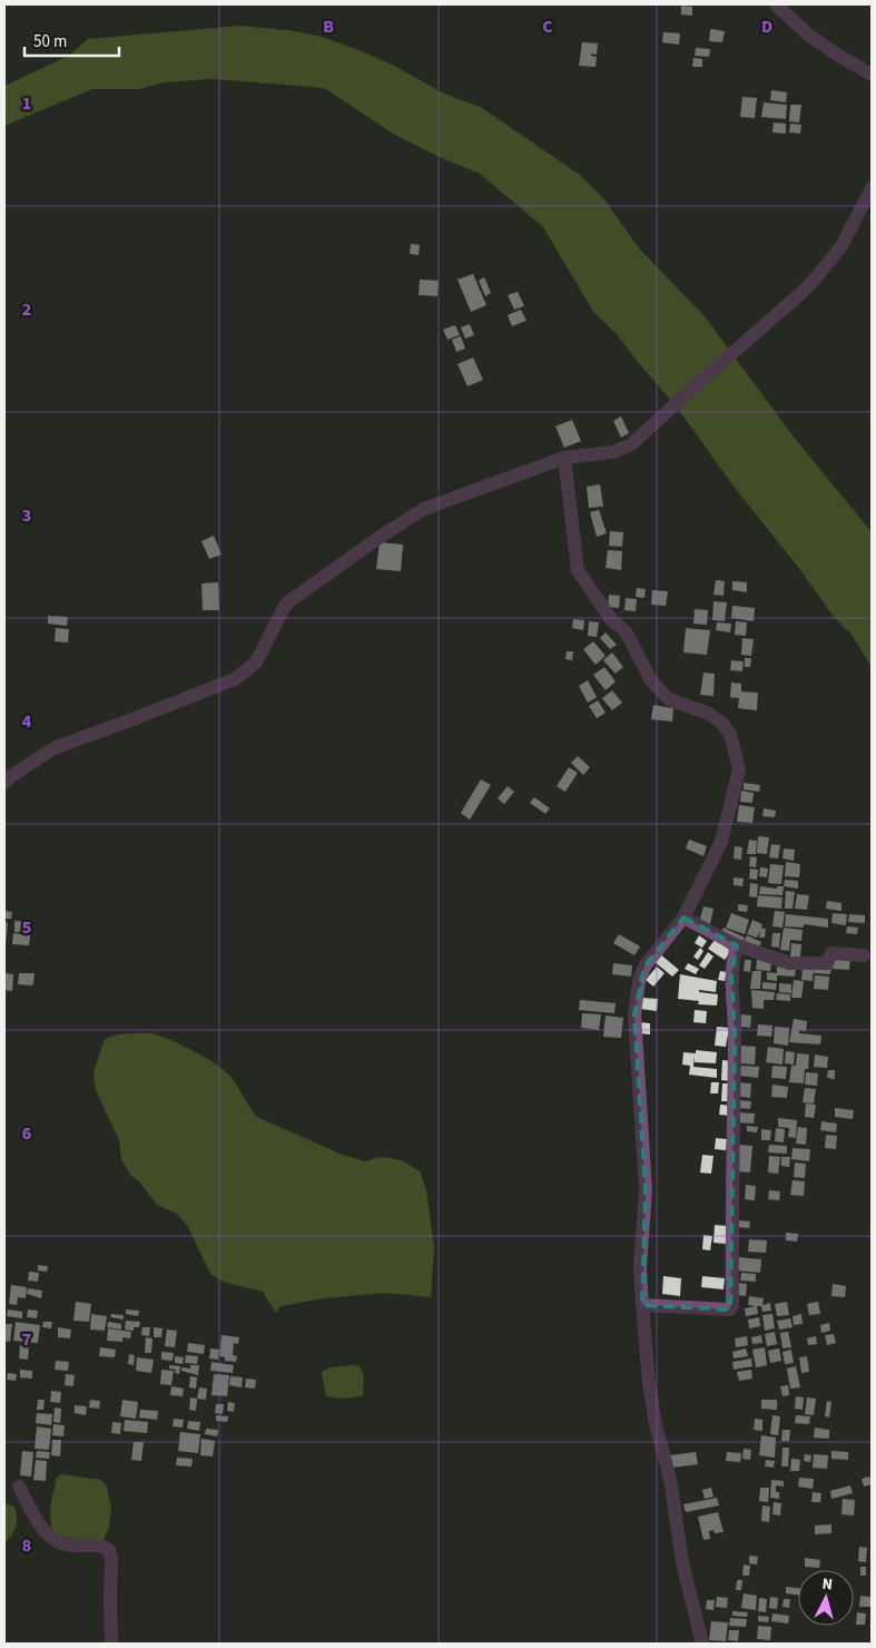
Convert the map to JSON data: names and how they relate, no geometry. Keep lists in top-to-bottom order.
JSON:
{
  "scale_bar": "50 m",
  "north": "top",
  "grid": {
    "columns": ["B", "C", "D"],
    "rows": [
      "1",
      "2",
      "3",
      "4",
      "5",
      "6",
      "7",
      "8"
    ]
  }
}
